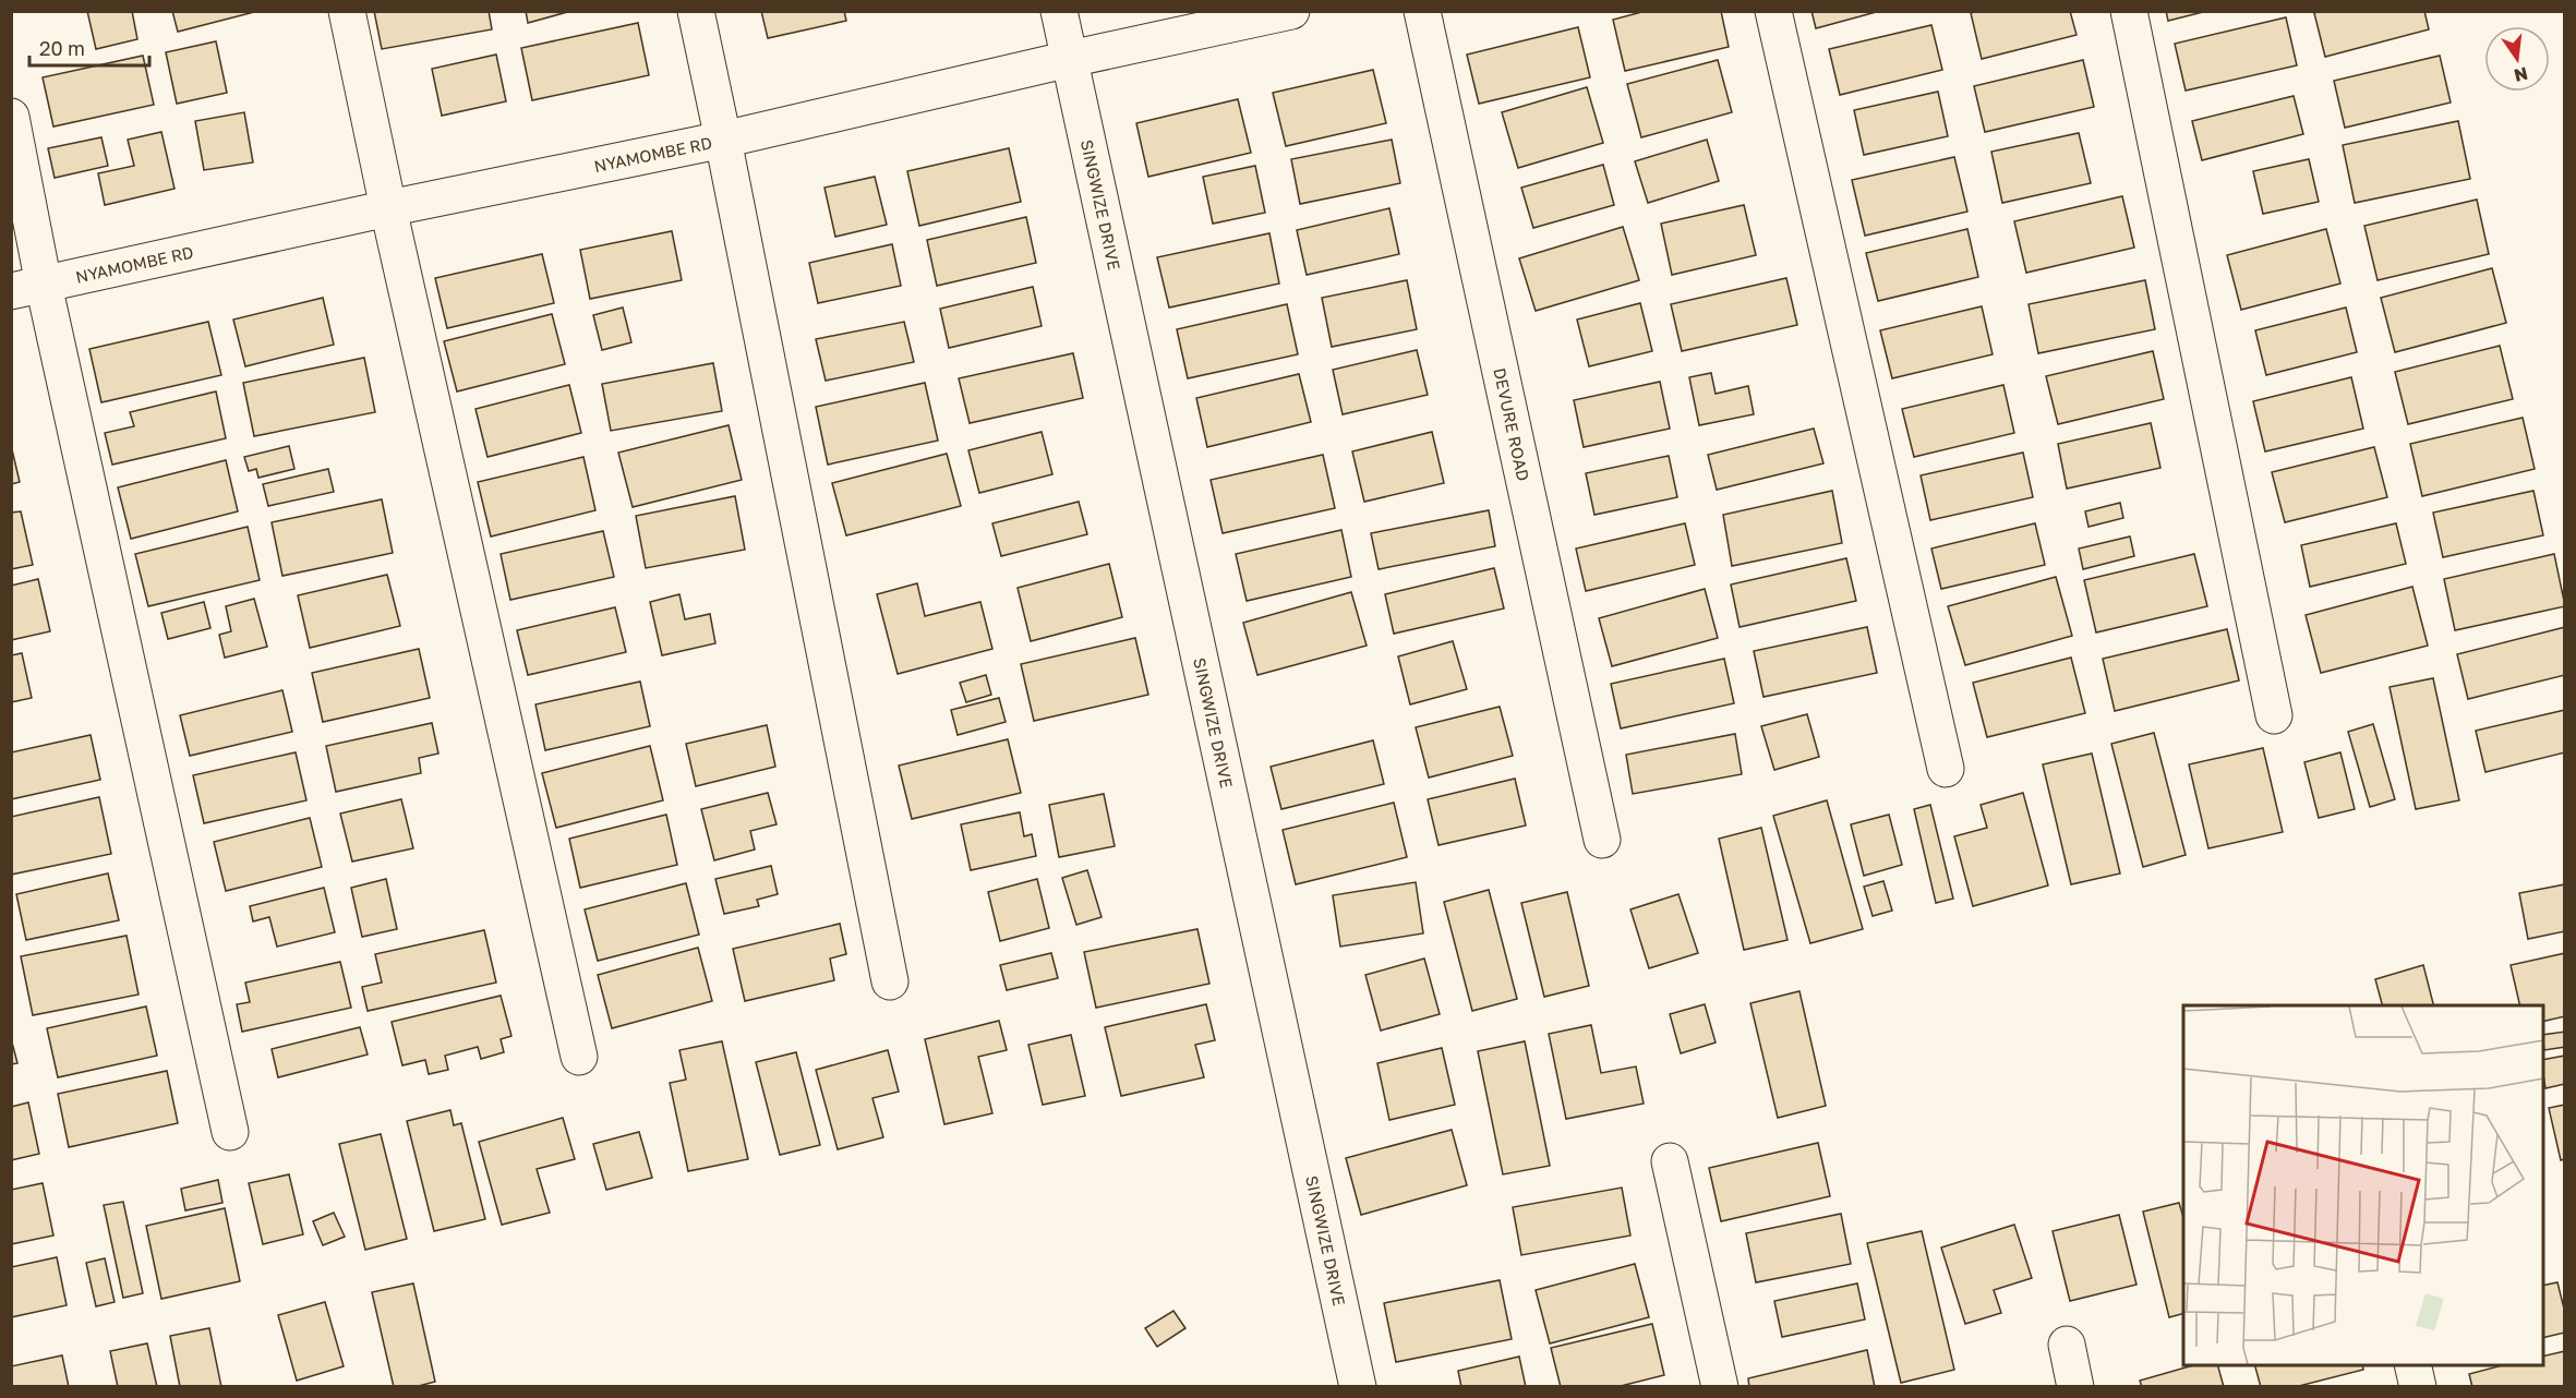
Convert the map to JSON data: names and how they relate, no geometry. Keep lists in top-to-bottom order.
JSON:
{
  "streets": {
    "street": ["NYAMOMBE RD", "SINGWIZE DRIVE", "DEVURE ROAD"]
  },
  "crossings": [
    ["NYAMOMBE RD", "SINGWIZE DRIVE"]
  ],
  "scale_bar": "20 m",
  "north": "bottom"
}
